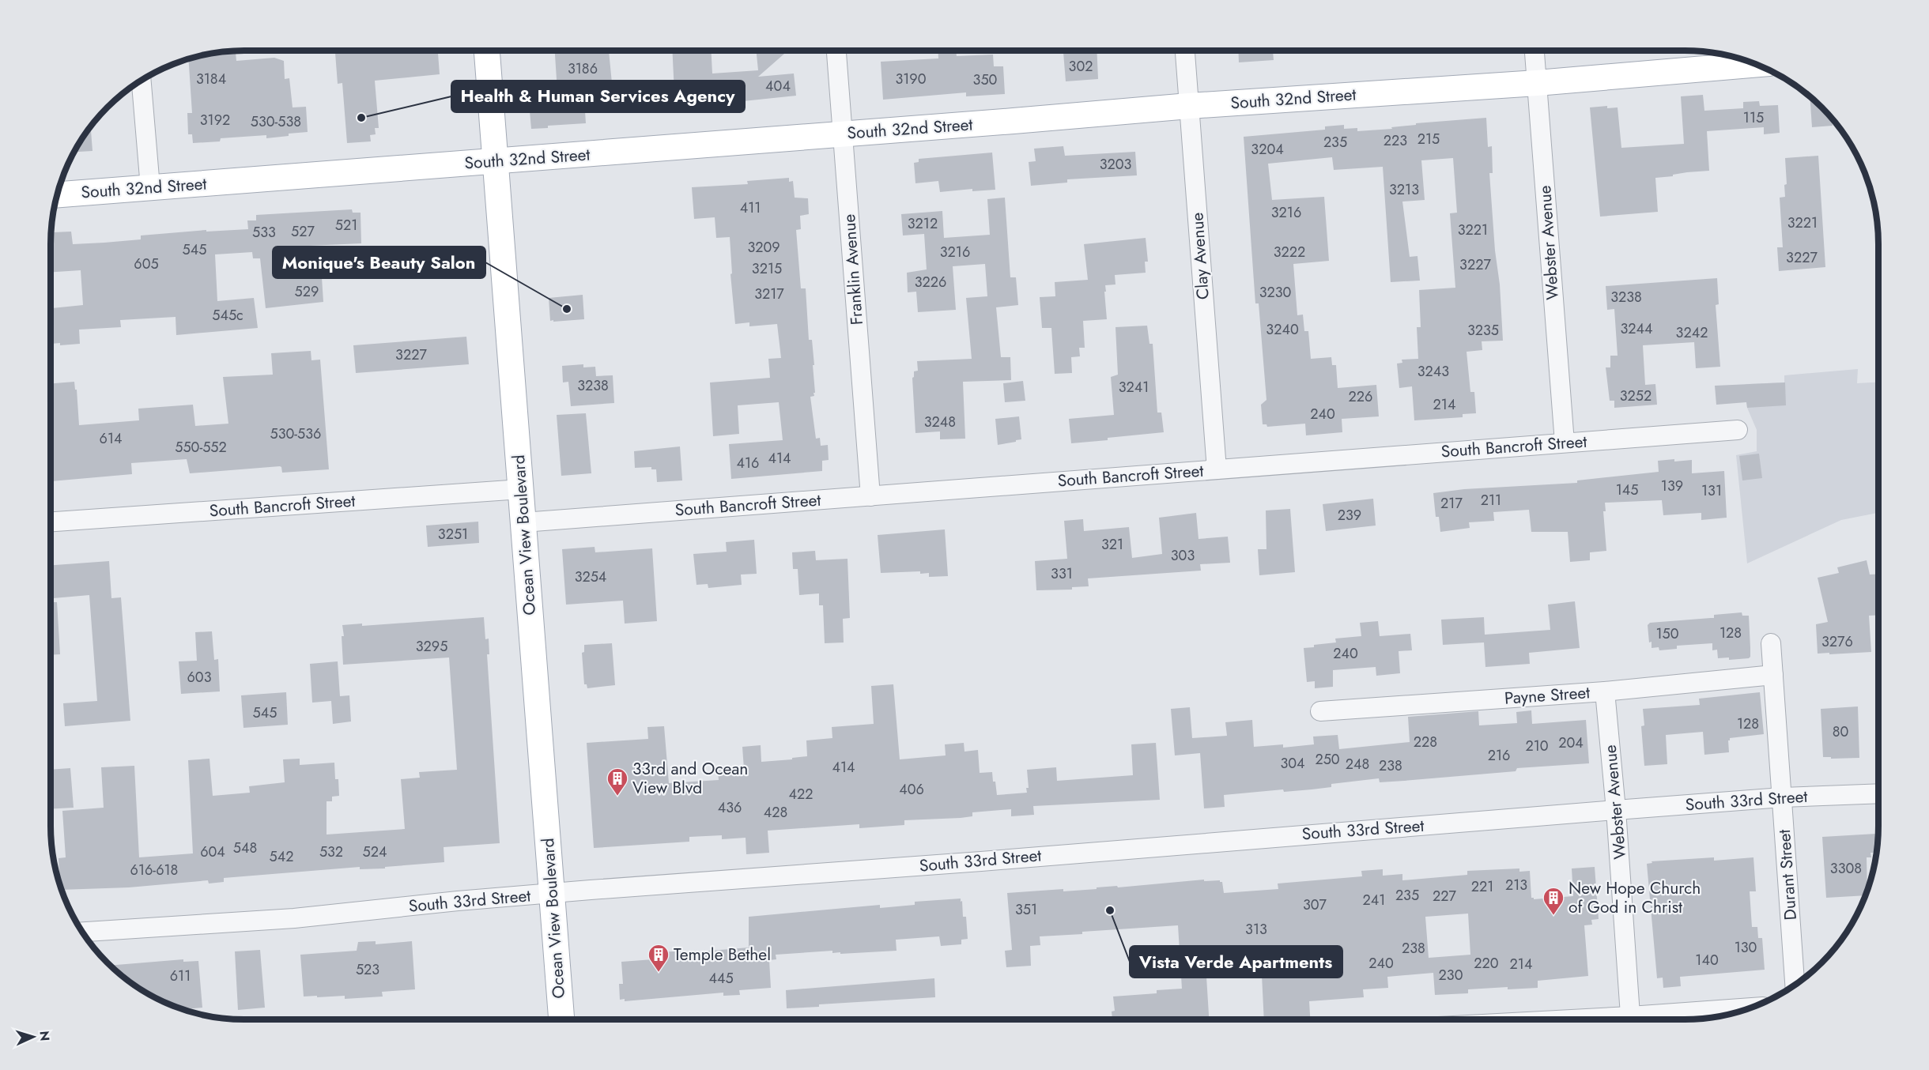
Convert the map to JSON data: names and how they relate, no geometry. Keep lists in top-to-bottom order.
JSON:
{
  "streets": {
    "main road": ["South 32nd Street", "Ocean View Boulevard"],
    "street": [
      "Webster Avenue",
      "Clay Avenue",
      "Franklin Avenue",
      "South Bancroft Street",
      "Payne Street",
      "South 33rd Street",
      "Durant Street"
    ]
  },
  "crossings": [
    ["South 32nd Street", "Webster Avenue"],
    ["South 32nd Street", "Clay Avenue"],
    ["South 32nd Street", "Franklin Avenue"],
    ["South 32nd Street", "Ocean View Boulevard"],
    ["Webster Avenue", "South Bancroft Street"],
    ["Webster Avenue", "Payne Street"],
    ["Webster Avenue", "South 33rd Street"],
    ["Clay Avenue", "South Bancroft Street"],
    ["Franklin Avenue", "South Bancroft Street"],
    ["South Bancroft Street", "Ocean View Boulevard"],
    ["Ocean View Boulevard", "South 33rd Street"],
    ["Payne Street", "Durant Street"],
    ["South 33rd Street", "Durant Street"]
  ],
  "places": {
    "other": ["Health & Human Services Agency", "Monique's Beauty Salon", "Vista Verde Apartments"],
    "building": ["33rd and Ocean View Blvd", "New Hope Church of God in Christ", "Temple Bethel"]
  },
  "house_numbers": [
    "302",
    "3186",
    "3184",
    "3190",
    "350",
    "404",
    "115",
    "3192",
    "530-538",
    "215",
    "223",
    "235",
    "3204",
    "3203",
    "3213",
    "411",
    "3216",
    "3221",
    "3212",
    "521",
    "3221",
    "527",
    "533",
    "3209",
    "545",
    "3216",
    "3222",
    "3227",
    "605",
    "3227",
    "3215",
    "3226",
    "529",
    "3230",
    "3217",
    "3238",
    "545c",
    "3244",
    "3240",
    "3235",
    "3242",
    "3227",
    "3243",
    "3238",
    "3241",
    "3252",
    "226",
    "214",
    "240",
    "3248",
    "530-536",
    "614",
    "550-552",
    "414",
    "416",
    "139",
    "145",
    "131",
    "211",
    "217",
    "239",
    "3251",
    "321",
    "303",
    "331",
    "3254",
    "128",
    "150",
    "3276",
    "3295",
    "240",
    "603",
    "545",
    "128",
    "80",
    "228",
    "204",
    "210",
    "216",
    "250",
    "304",
    "248",
    "238",
    "414",
    "406",
    "422",
    "436",
    "428",
    "548",
    "604",
    "532",
    "524",
    "542",
    "3308",
    "616-618",
    "213",
    "221",
    "235",
    "227",
    "241",
    "307",
    "351",
    "313",
    "130",
    "238",
    "140",
    "240",
    "220",
    "214",
    "523",
    "230",
    "611",
    "445"
  ],
  "north": "right"
}
